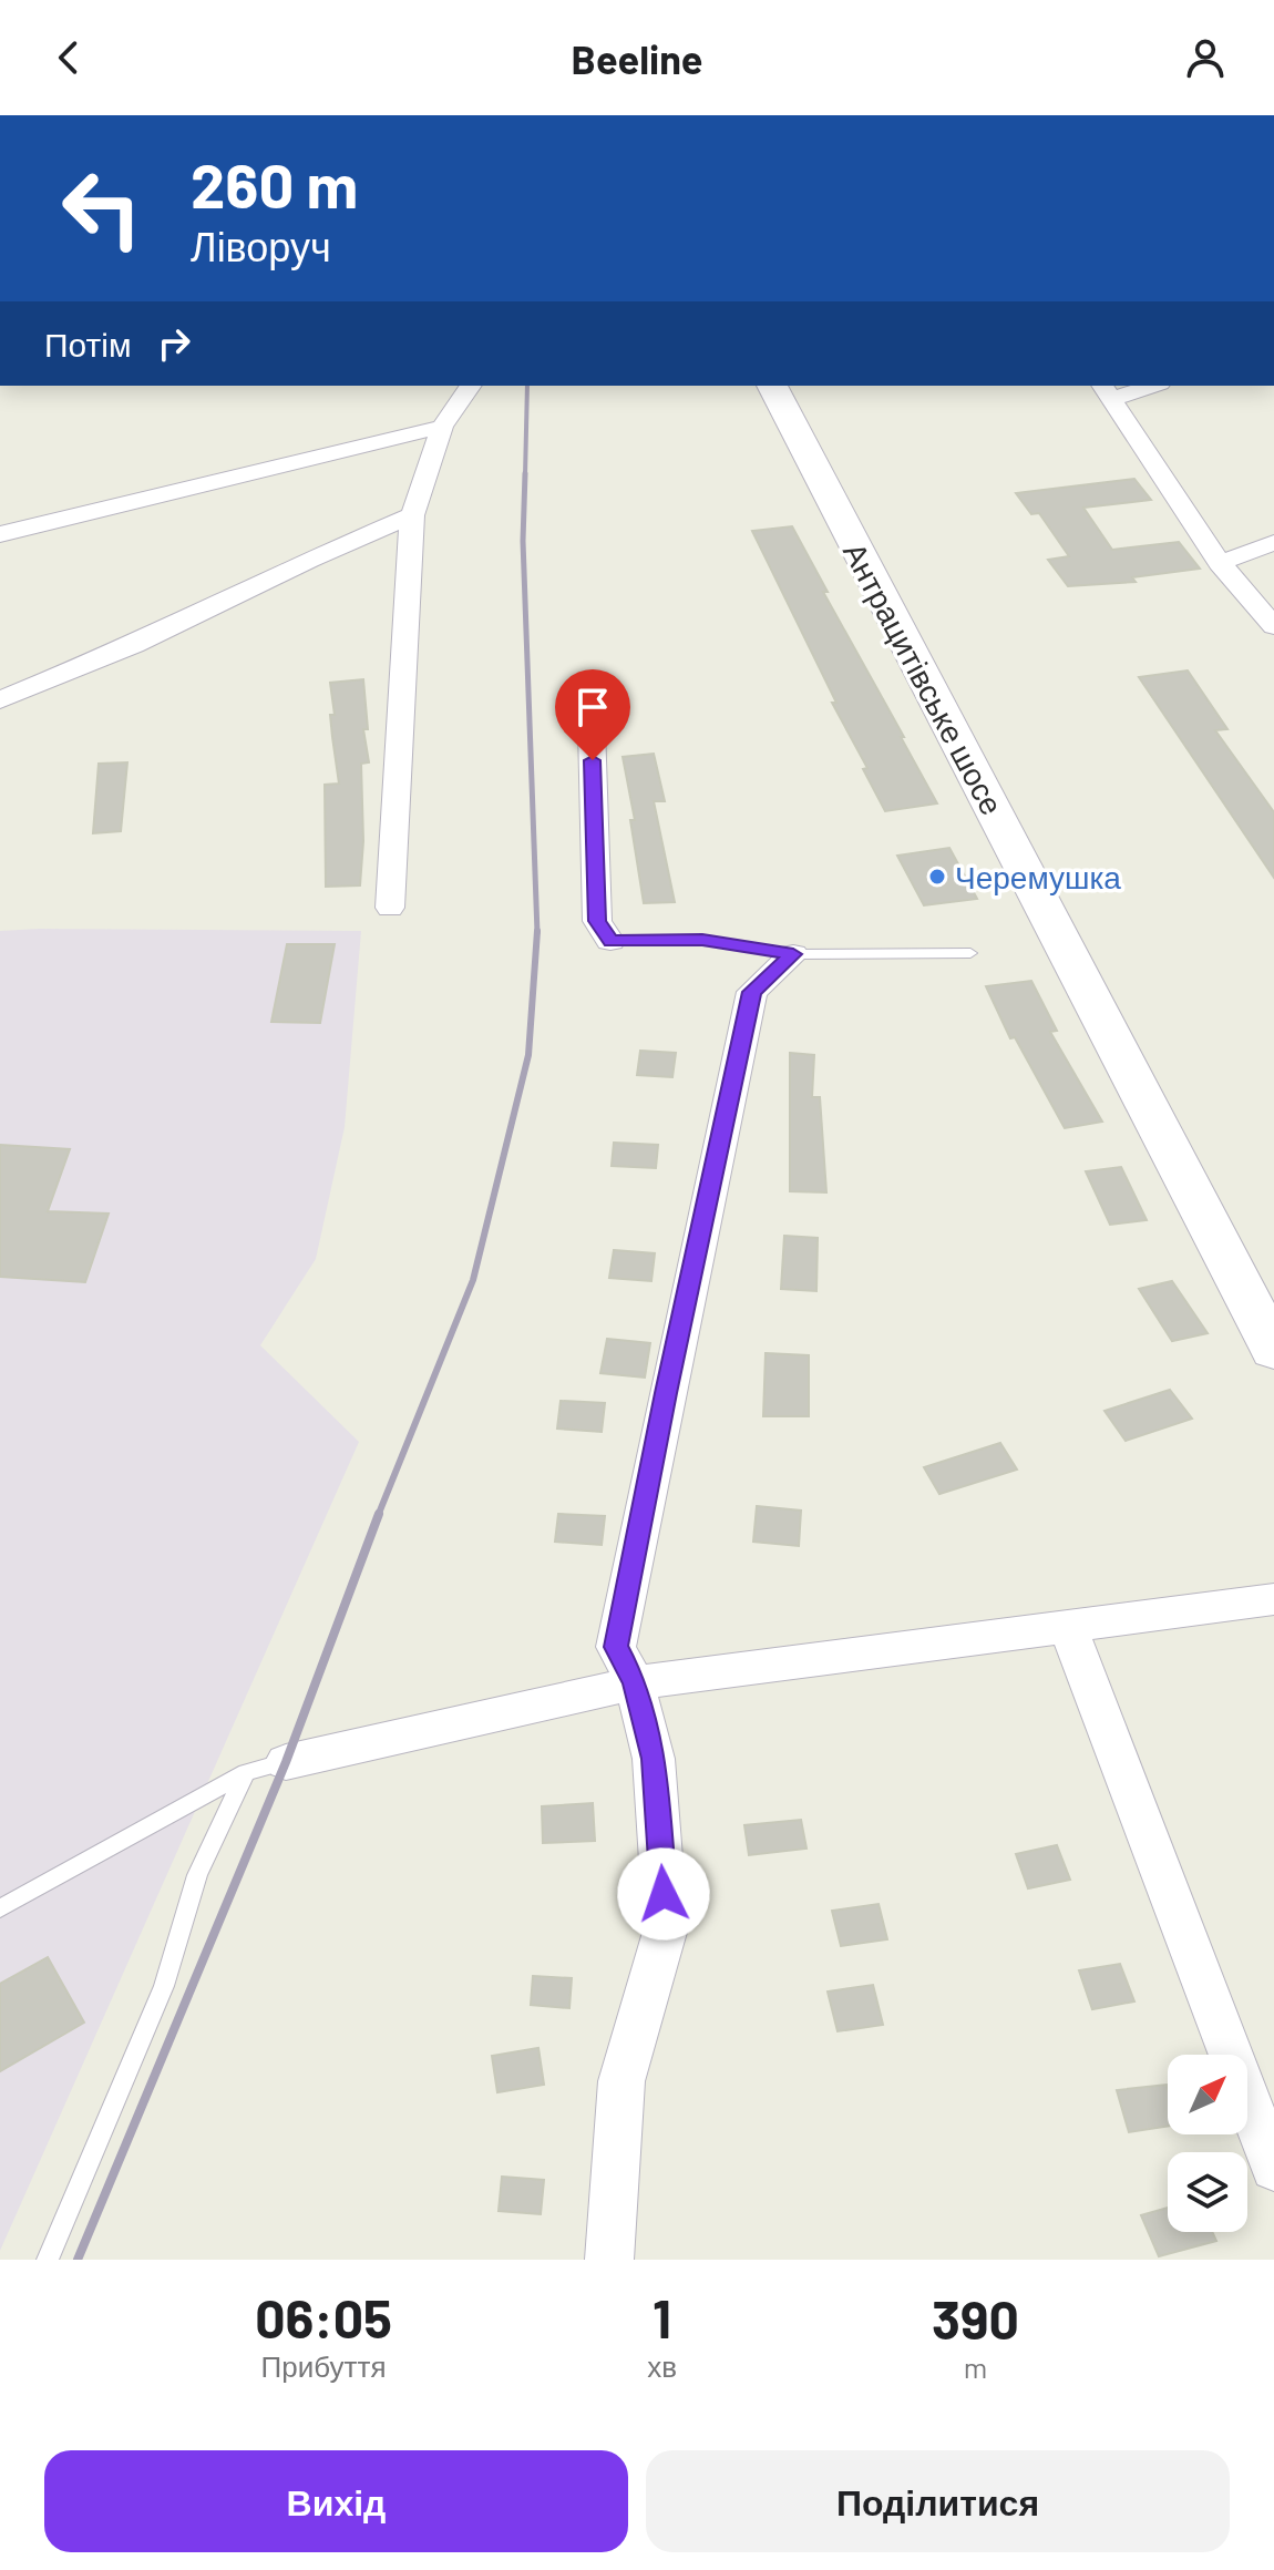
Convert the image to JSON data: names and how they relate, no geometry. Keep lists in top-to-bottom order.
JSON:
{
  "streets": {
    "main road": ["Антрацитівське шосе"]
  },
  "places": ["Черемушка"],
  "north": "top right",
  "page": {
    "header": "Beeline",
    "turn": ["260 m", "Ліворуч"],
    "then": "Потім",
    "eta": [
      "06:05",
      "Прибуття",
      "1",
      "хв",
      "390",
      "m"
    ],
    "buttons": ["Вихід", "Поділитися"]
  }
}
